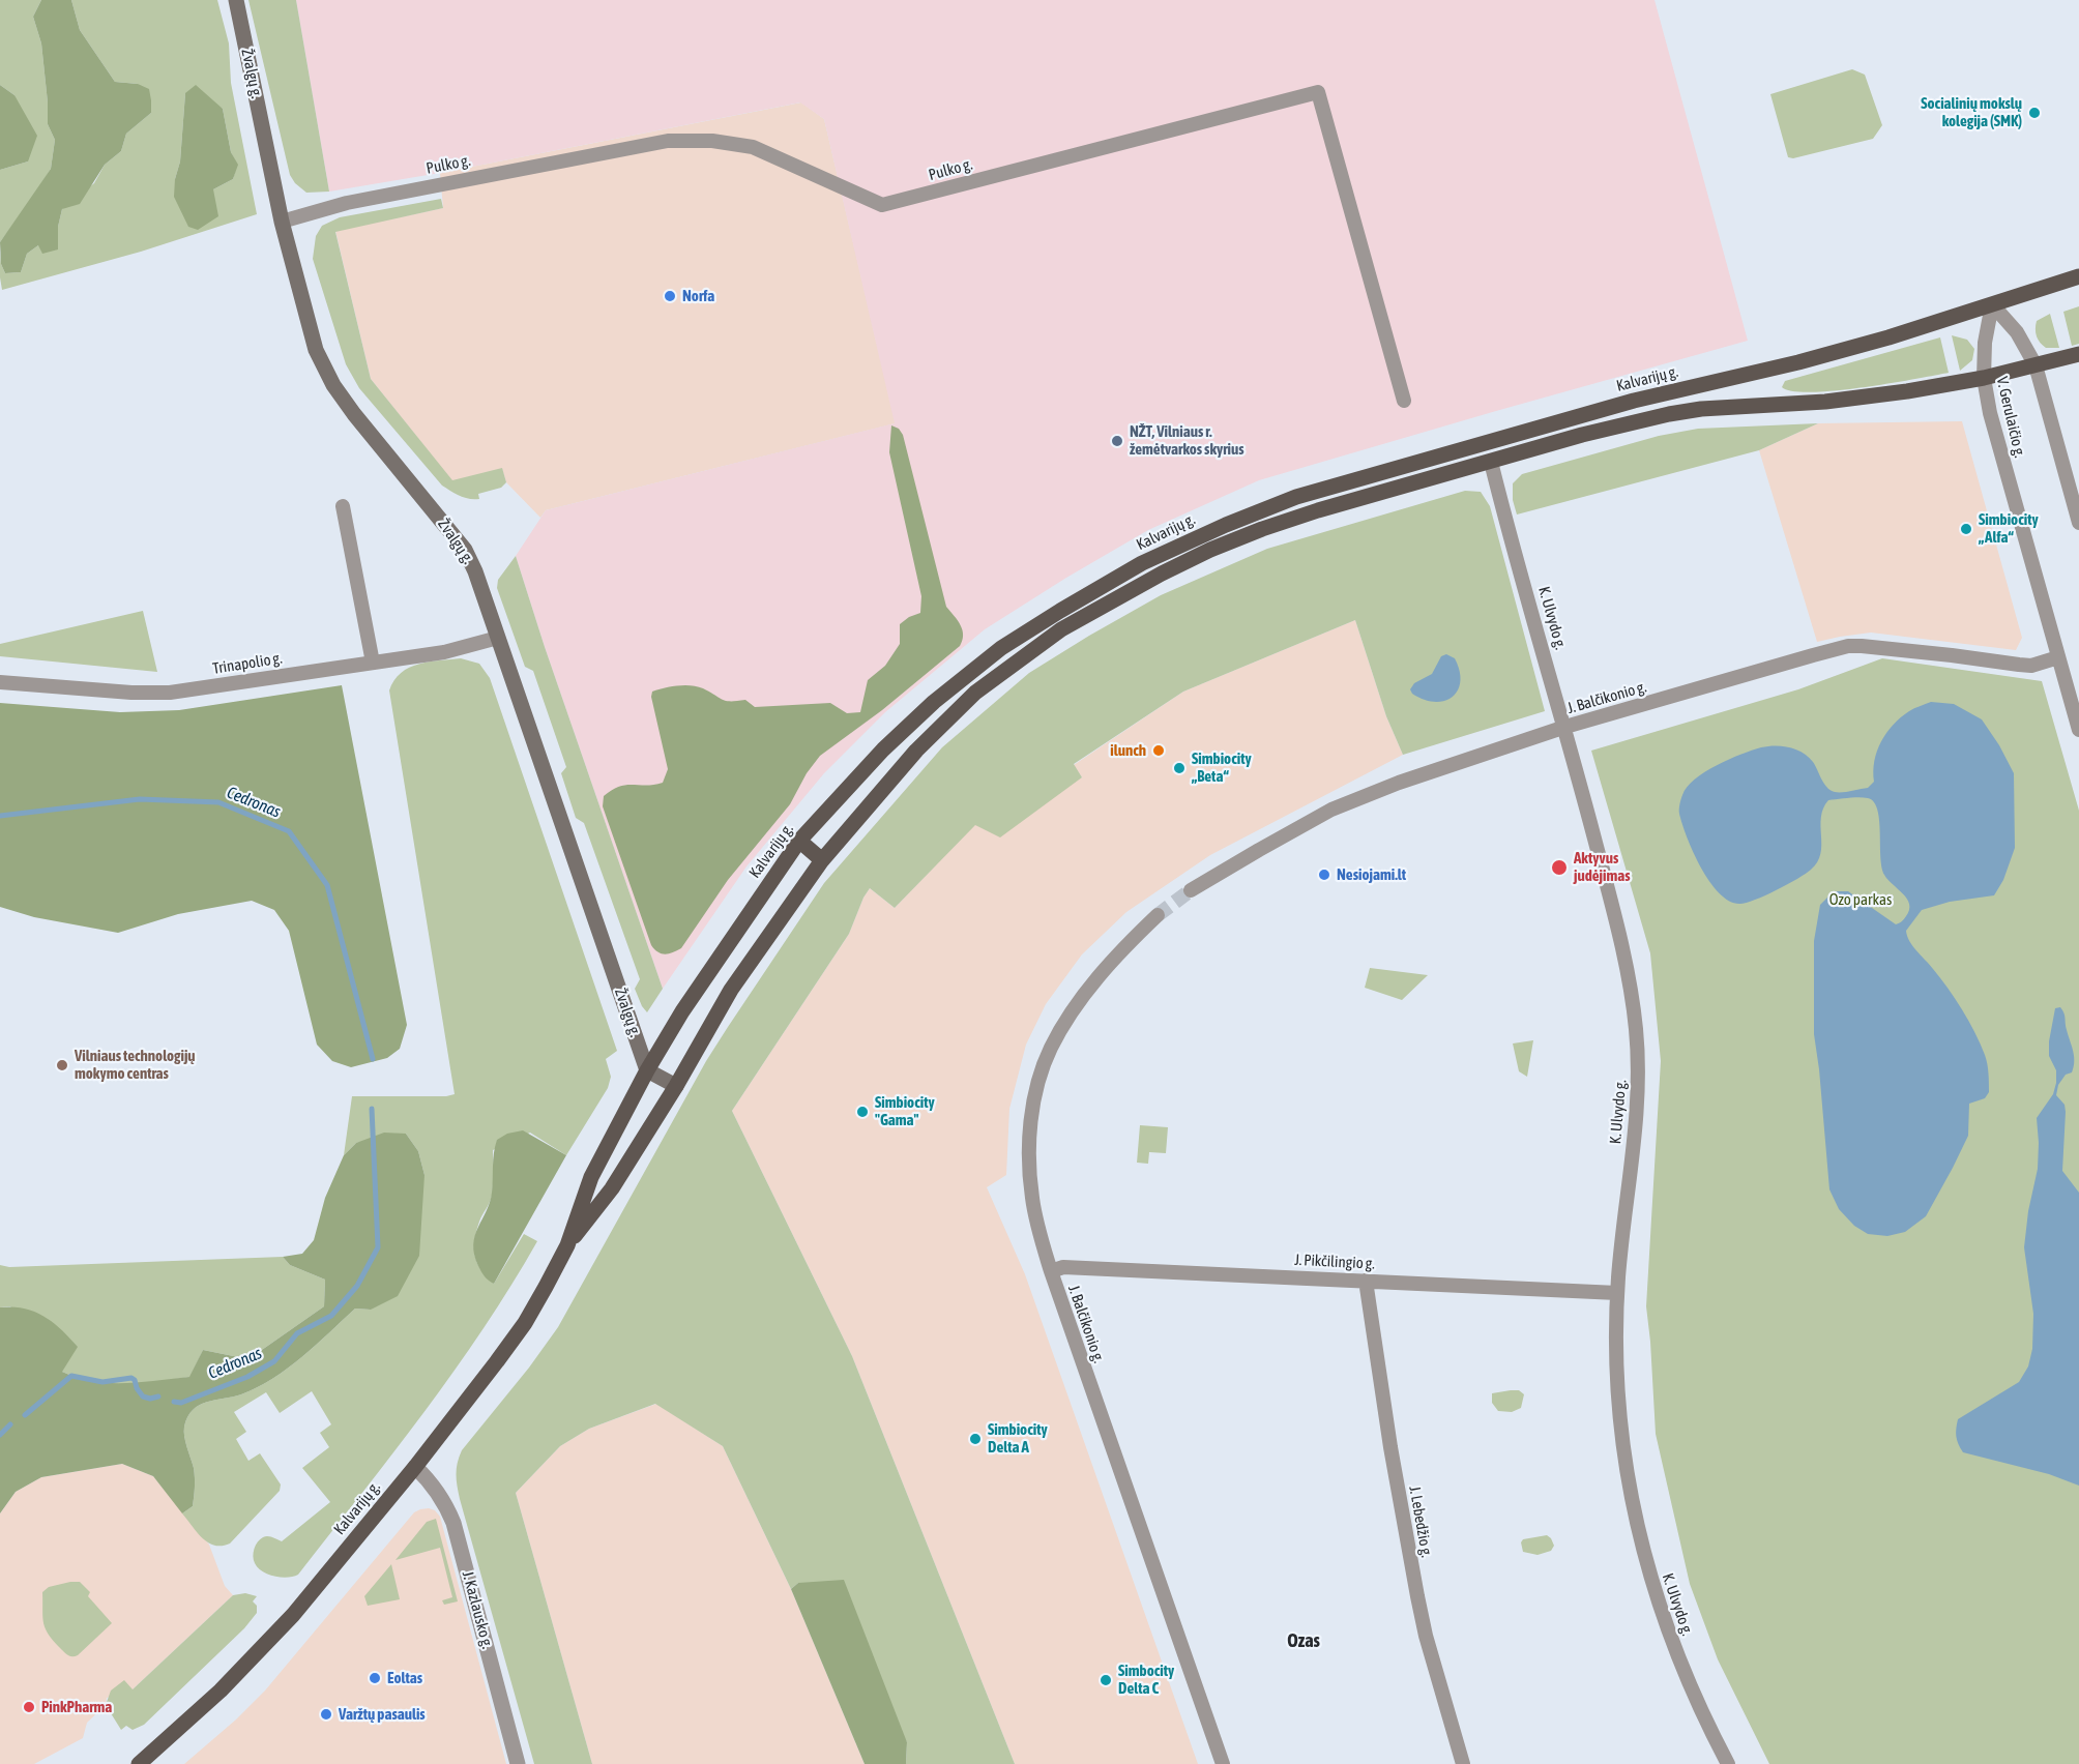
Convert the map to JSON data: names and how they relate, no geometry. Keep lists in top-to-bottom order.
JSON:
{
  "streets": {
    "main road": ["Žvalgų g.", "Kalvarijų g."],
    "street": [
      "Pulko g.",
      "V. Gerulaičio g.",
      "K. Ulvydo g.",
      "Trinapolio g.",
      "J. Balčikonio g.",
      "J. Pikčilingio g.",
      "J. Lebedžio g.",
      "J. Kazlausko g."
    ]
  },
  "crossings": [
    ["Žvalgų g.", "Pulko g."],
    ["Žvalgų g.", "Kalvarijų g."],
    ["Žvalgų g.", "Trinapolio g."],
    ["Kalvarijų g.", "V. Gerulaičio g."],
    ["Kalvarijų g.", "K. Ulvydo g."],
    ["Kalvarijų g.", "J. Kazlausko g."],
    ["V. Gerulaičio g.", "J. Balčikonio g."],
    ["K. Ulvydo g.", "J. Balčikonio g."],
    ["K. Ulvydo g.", "J. Pikčilingio g."],
    ["J. Balčikonio g.", "J. Pikčilingio g."],
    ["J. Pikčilingio g.", "J. Lebedžio g."]
  ],
  "districts": ["Ozas"],
  "water": ["Cedronas"],
  "parks": ["Ozo parkas"],
  "places": [
    "Socialinių mokslų kolegija (SMK)",
    "Norfa",
    "NŽT, Vilniaus r. žemėtvarkos skyrius",
    "Simbiocity „Alfa“",
    "ilunch",
    "Simbiocity „Beta“",
    "Aktyvus judėjimas",
    "Nesiojami.lt",
    "Vilniaus technologijų mokymo centras",
    "Simbiocity \"Gama\"",
    "Simbiocity Delta A",
    "Eoltas",
    "Simbocity Delta C",
    "PinkPharma",
    "Varžtų pasaulis"
  ]
}
